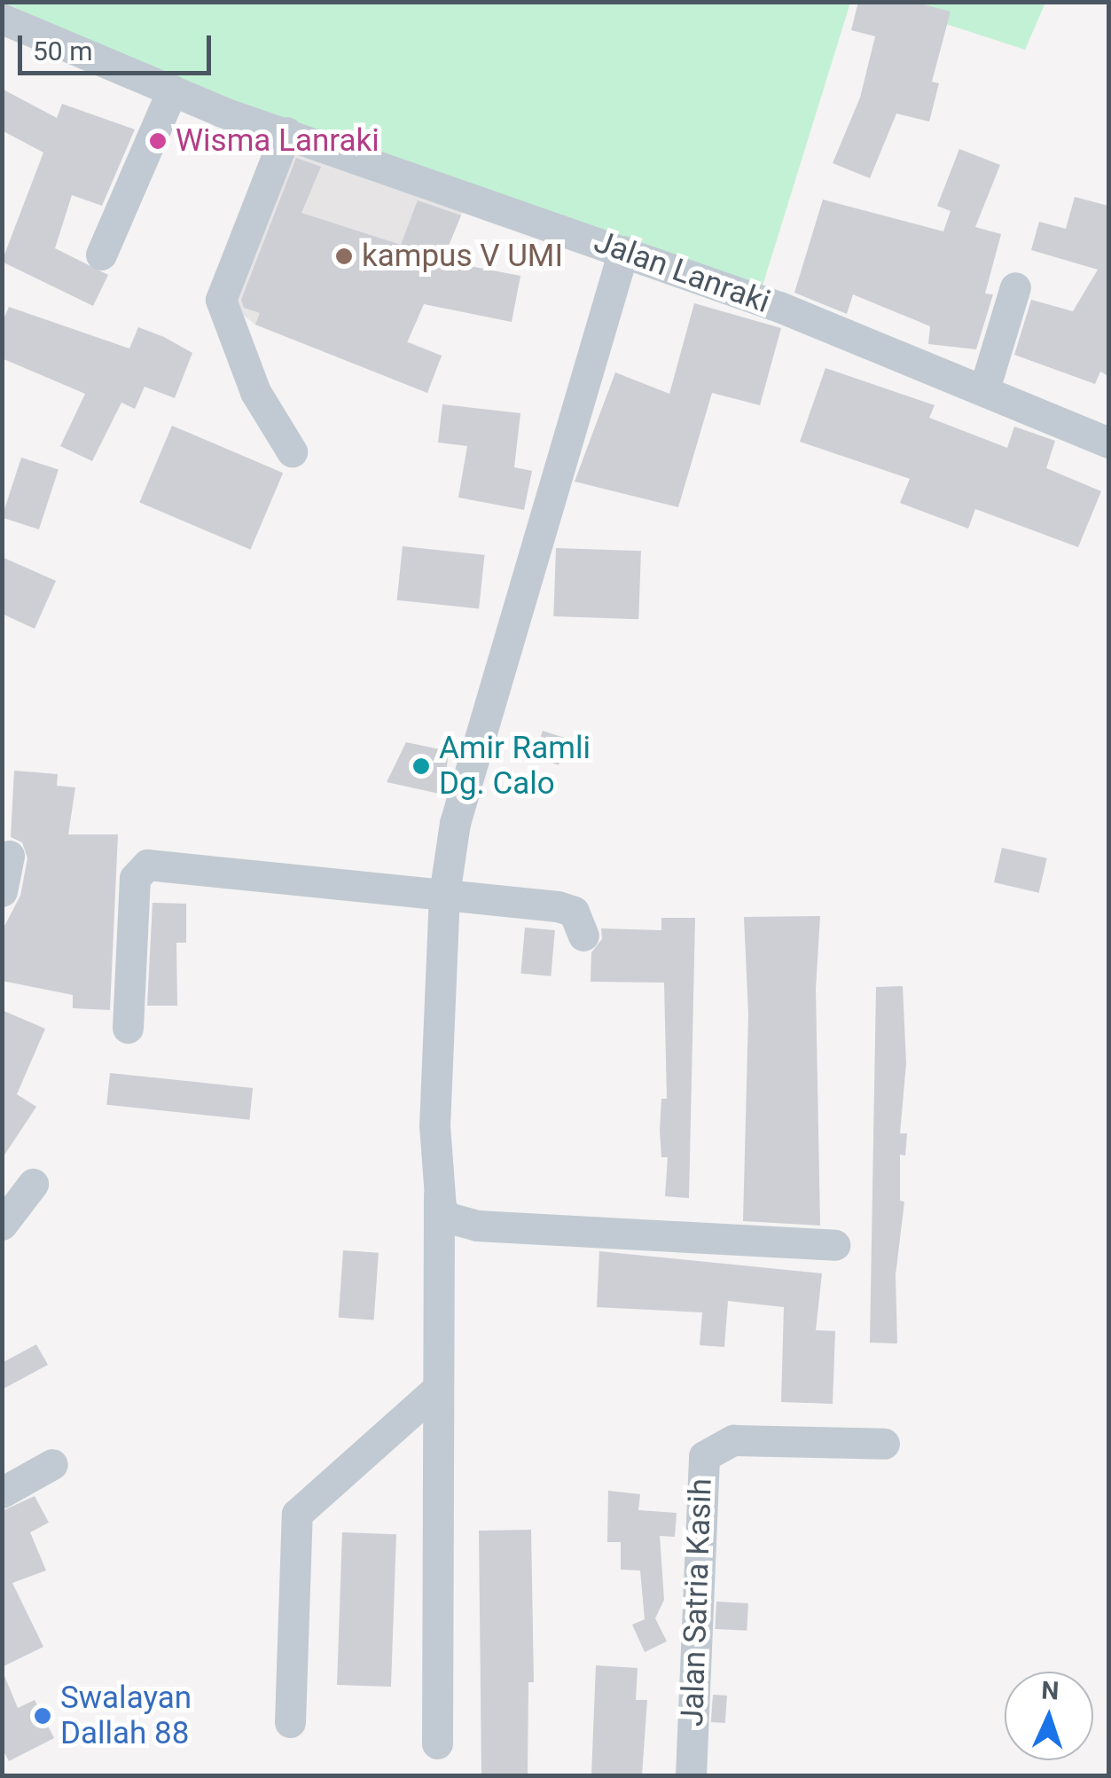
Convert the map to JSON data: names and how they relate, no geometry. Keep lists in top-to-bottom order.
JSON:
{
  "streets": {
    "street": ["Jalan Lanraki", "Jalan Satria Kasih"]
  },
  "places": [
    "Wisma Lanraki",
    "kampus V UMI",
    "Amir Ramli Dg. Calo",
    "Swalayan Dallah 88"
  ],
  "scale_bar": "50 m",
  "north": "top"
}
